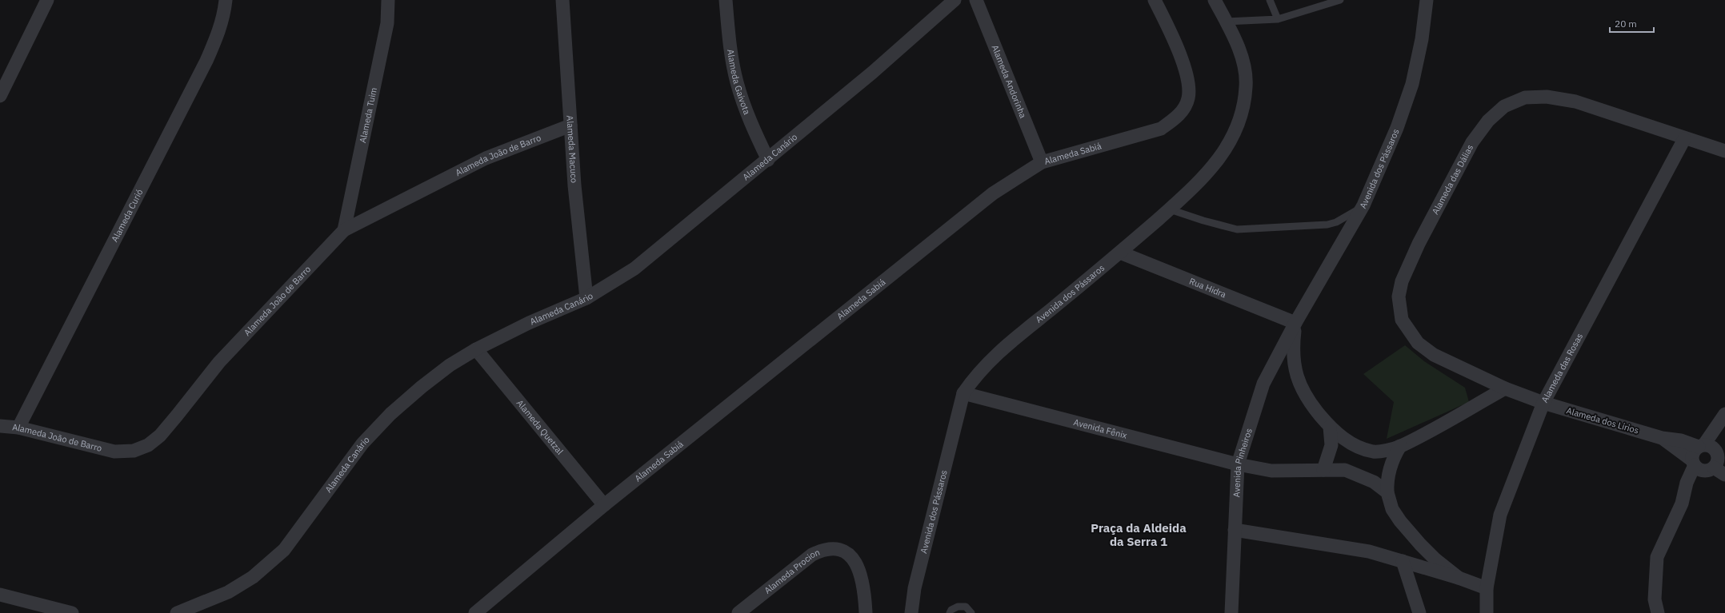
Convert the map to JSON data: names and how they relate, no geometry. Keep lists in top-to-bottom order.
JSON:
{
  "streets": {
    "street": [
      "Alameda Gaivota",
      "Alameda Andorinha",
      "Alameda Tuim",
      "Alameda Macuco",
      "Alameda Sabiá",
      "Alameda João de Barro",
      "Alameda Canário",
      "Avenida dos Pássaros",
      "Alameda das Dálias",
      "Alameda Curió",
      "Rua Hidra",
      "Alameda das Rosas",
      "Alameda dos Lírios",
      "Alameda Quetzal",
      "Avenida Fênix",
      "Avenida Pinheiros",
      "Alameda Procion"
    ]
  },
  "crossings": [
    ["Alameda Gaivota", "Alameda Canário"],
    ["Alameda Andorinha", "Alameda Sabiá"],
    ["Alameda Tuim", "Alameda João de Barro"],
    ["Alameda Macuco", "Alameda João de Barro"],
    ["Alameda Macuco", "Alameda Canário"],
    ["Alameda Sabiá", "Alameda Quetzal"],
    ["Alameda João de Barro", "Alameda Curió"],
    ["Alameda Canário", "Alameda Quetzal"],
    ["Avenida dos Pássaros", "Rua Hidra"],
    ["Avenida dos Pássaros", "Avenida Fênix"],
    ["Avenida dos Pássaros", "Avenida Pinheiros"],
    ["Alameda das Dálias", "Alameda das Rosas"],
    ["Alameda das Dálias", "Alameda dos Lírios"],
    ["Rua Hidra", "Avenida Pinheiros"],
    ["Alameda das Rosas", "Alameda dos Lírios"],
    ["Avenida Fênix", "Avenida Pinheiros"]
  ],
  "districts": ["Praça da Aldeida da Serra 1"],
  "scale_bar": "20 m"
}
